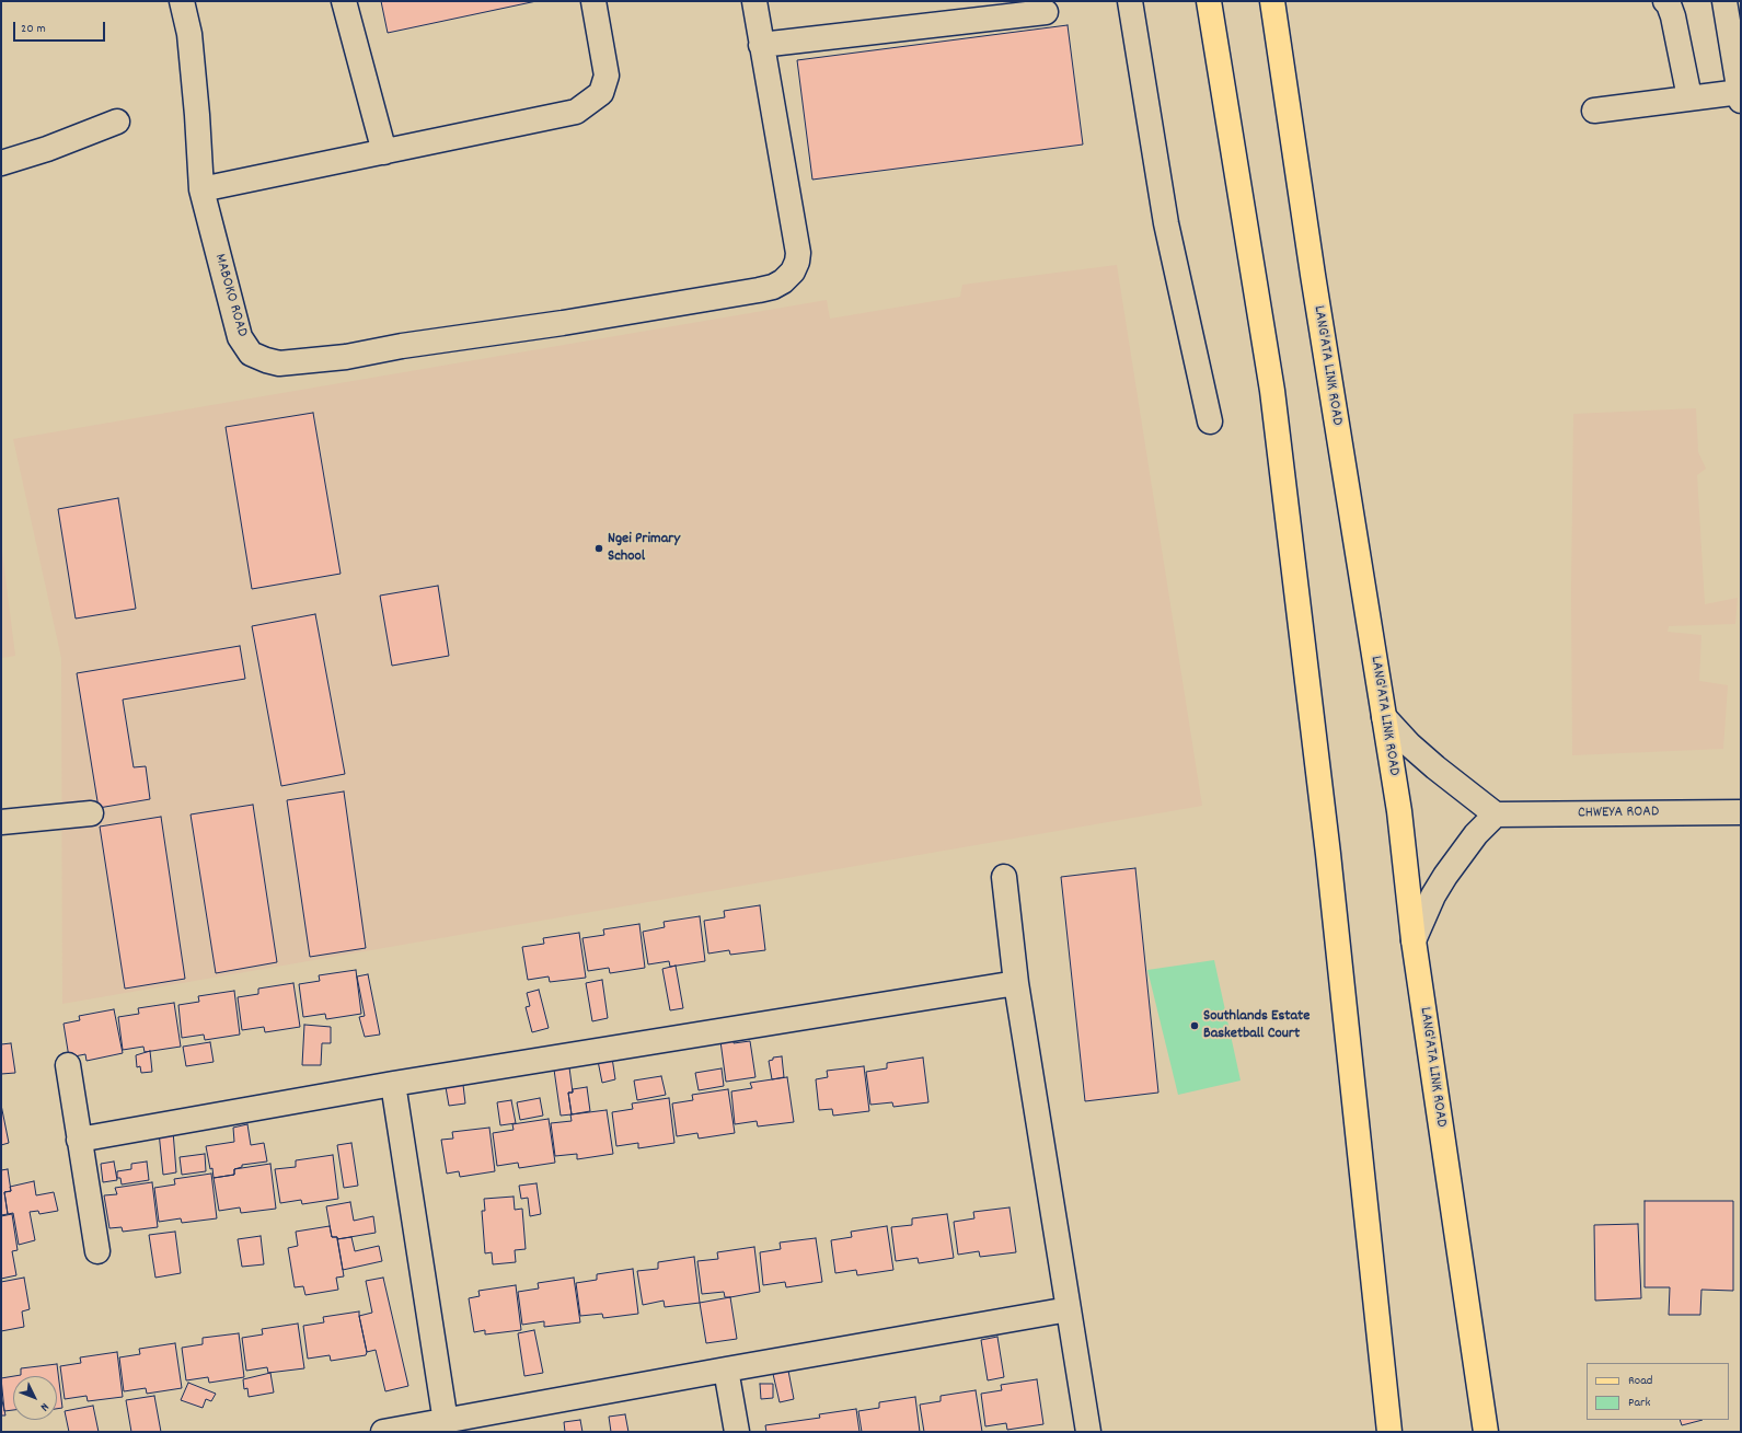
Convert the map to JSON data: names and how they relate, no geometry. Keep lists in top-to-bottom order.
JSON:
{
  "streets": {
    "main road": ["LANG'ATA LINK ROAD"],
    "street": ["MABOKO ROAD", "CHWEYA ROAD"]
  },
  "places": ["Ngei Primary School", "Southlands Estate Basketball Court"],
  "legend": ["Road", "Park"],
  "scale_bar": "20 m",
  "north": "bottom right"
}
